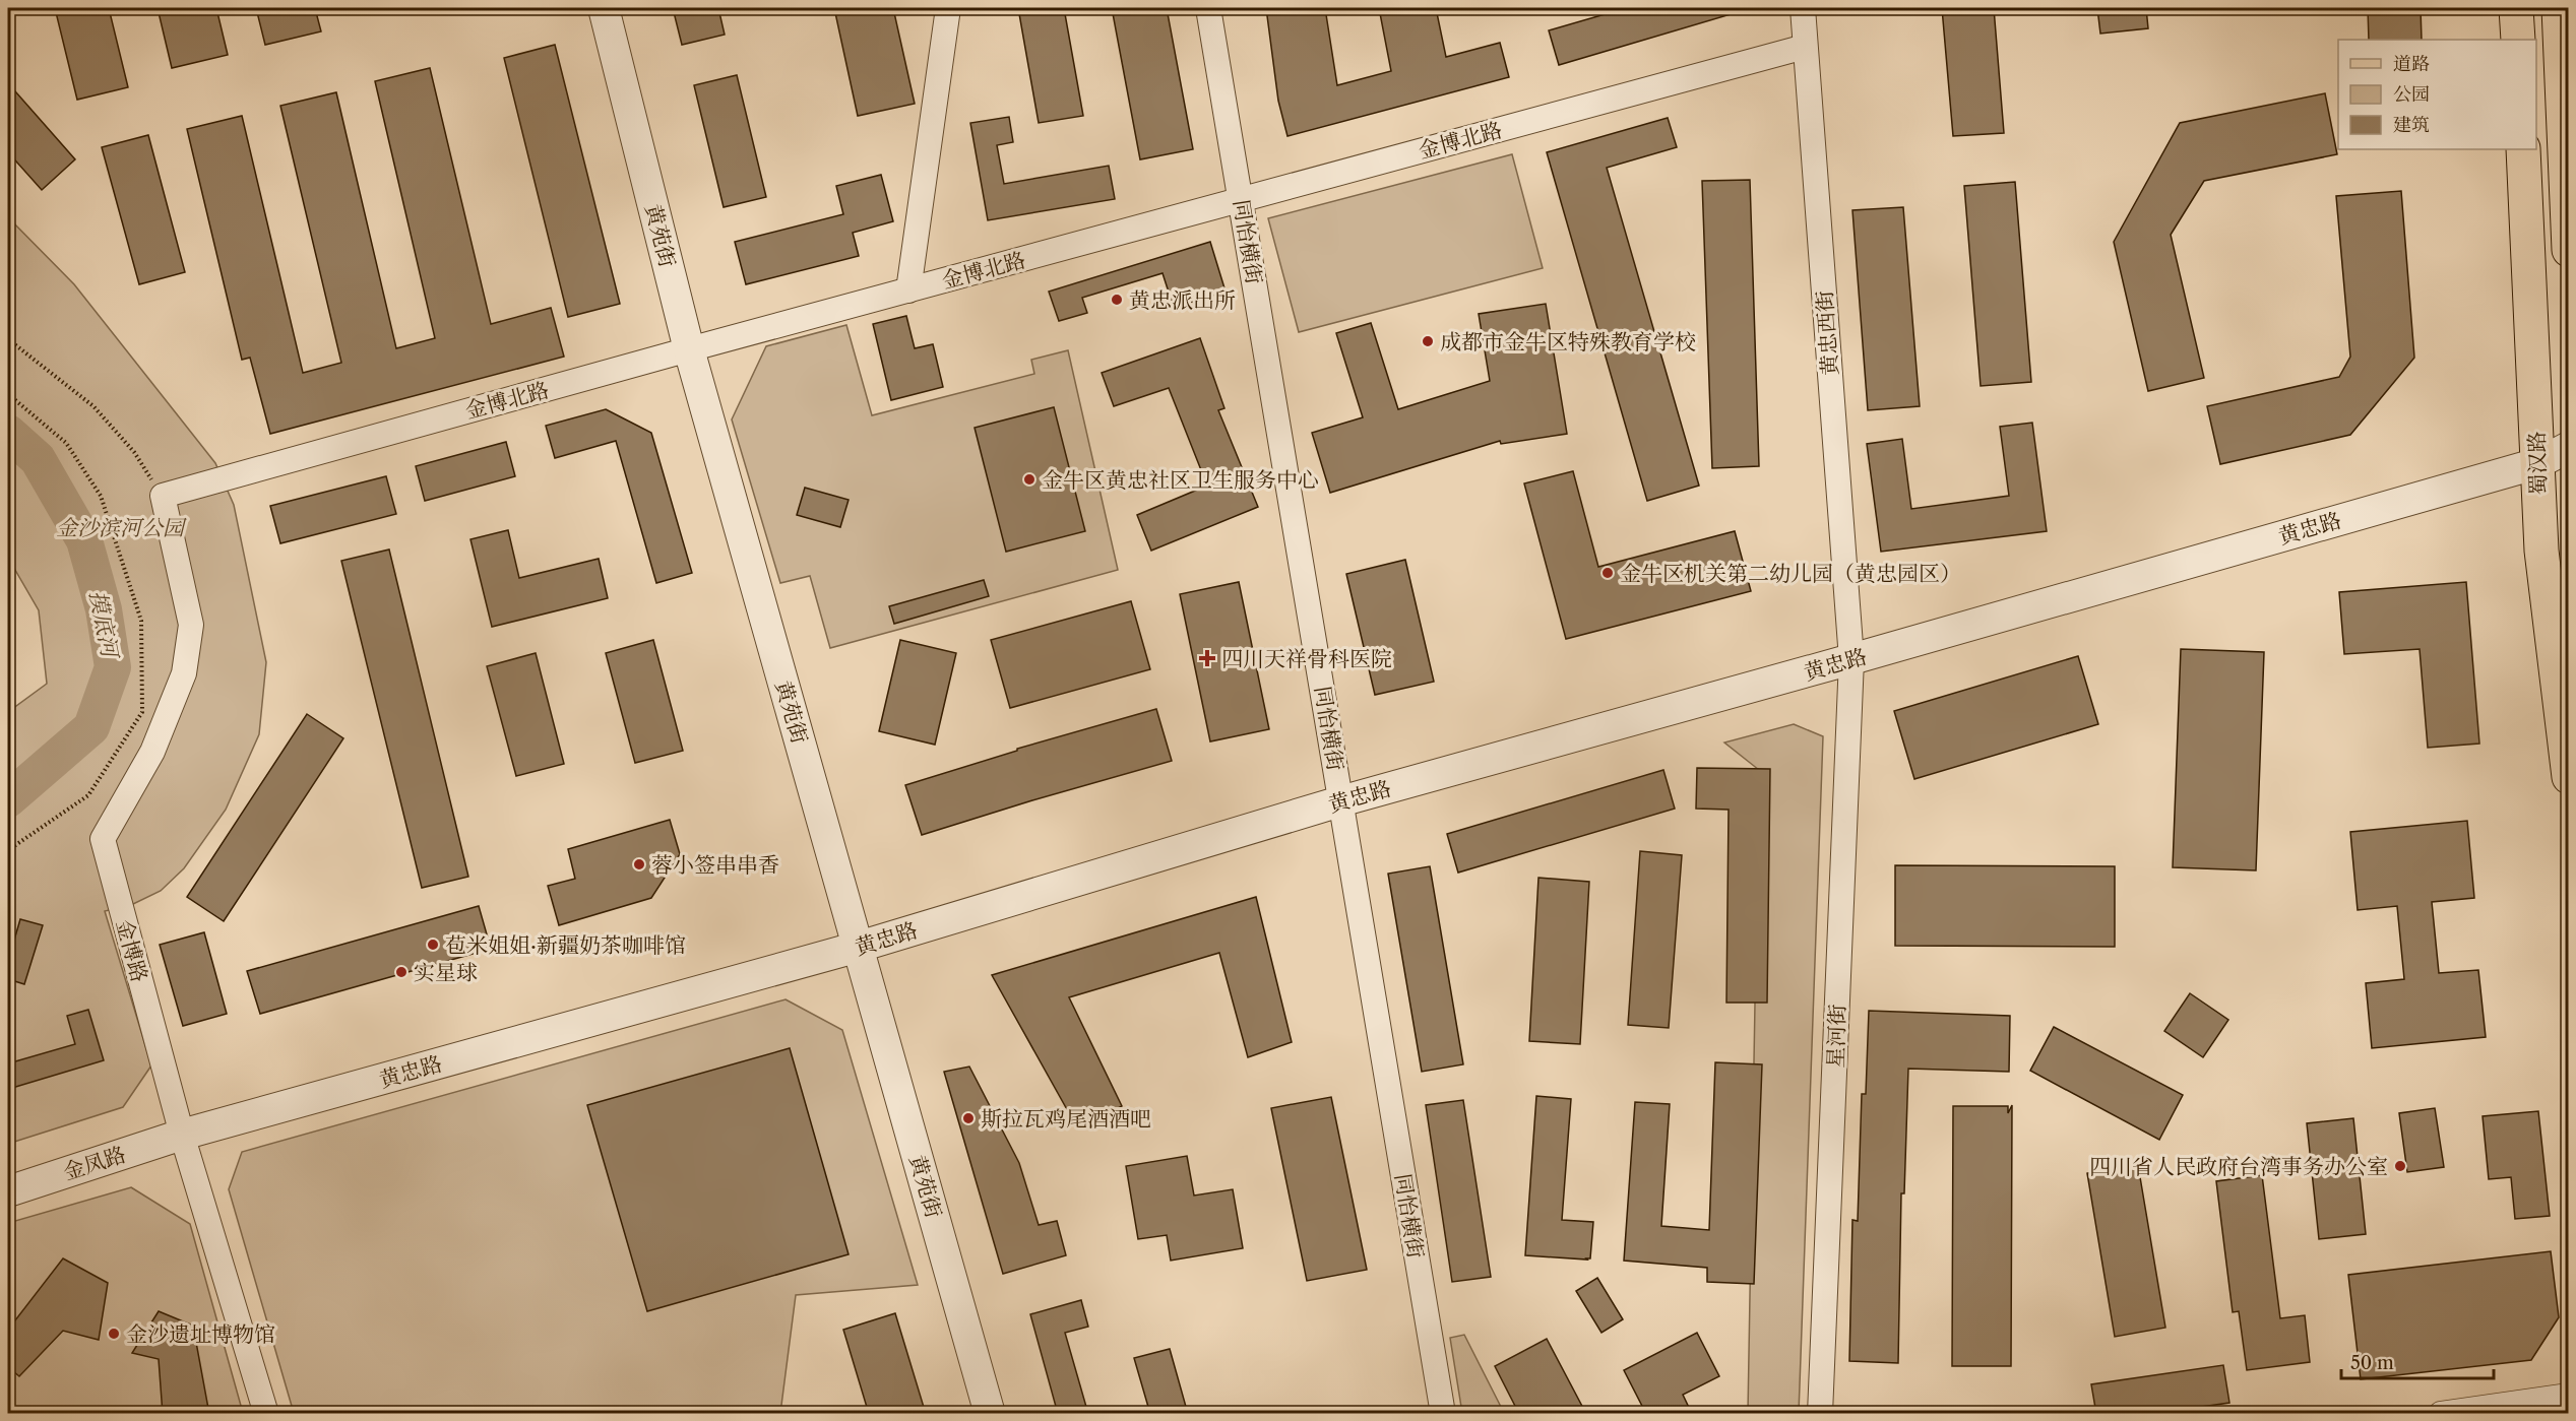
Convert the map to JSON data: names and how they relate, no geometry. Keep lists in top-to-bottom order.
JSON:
{
  "streets": {
    "main road": ["蜀汉路"],
    "street": [
      "金博北路",
      "黄苑街",
      "同怡横街",
      "黄忠西街",
      "黄忠路",
      "金博路",
      "星河街",
      "金凤路"
    ]
  },
  "crossings": [
    ["金博北路", "黄苑街"],
    ["金博北路", "同怡横街"],
    ["金博北路", "黄忠西街"],
    ["金博北路", "金博路"],
    ["黄苑街", "黄忠路"],
    ["同怡横街", "黄忠路"],
    ["黄忠西街", "黄忠路"],
    ["黄忠西街", "星河街"],
    ["蜀汉路", "黄忠路"],
    ["黄忠路", "金博路"],
    ["黄忠路", "星河街"],
    ["黄忠路", "金凤路"],
    ["金博路", "金凤路"]
  ],
  "water": ["摸底河"],
  "parks": ["金沙滨河公园"],
  "places": {
    "other": [
      "黄忠派出所",
      "成都市金牛区特殊教育学校",
      "金牛区黄忠社区卫生服务中心",
      "金牛区机关第二幼儿园（黄忠园区）",
      "蓉小签串串香",
      "苞米姐姐·新疆奶茶咖啡馆",
      "实星球",
      "斯拉瓦鸡尾酒酒吧",
      "四川省人民政府台湾事务办公室",
      "金沙遗址博物馆"
    ],
    "health": ["四川天祥骨科医院"]
  },
  "legend": ["道路", "公园", "建筑"],
  "scale_bar": "50 m"
}
